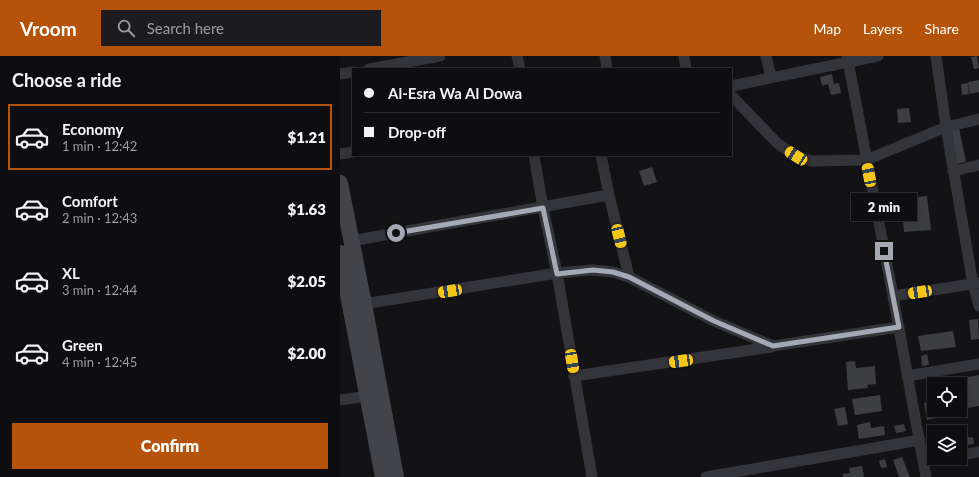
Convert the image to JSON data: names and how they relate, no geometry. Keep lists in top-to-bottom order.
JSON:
{
  "page": {
    "header": "Vroom",
    "search": "Search here",
    "nav": ["Map", "Layers", "Share"],
    "heading": "Choose a ride",
    "banner": ["Al-Esra Wa Al Dowa", "Drop-off"],
    "list": [
      {
        "name": "Economy",
        "note": "1 min · 12:42",
        "value": "$1.21"
      },
      {
        "name": "Comfort",
        "note": "2 min · 12:43",
        "value": "$1.63"
      },
      {
        "name": "XL",
        "note": "3 min · 12:44",
        "value": "$2.05"
      },
      {
        "name": "Green",
        "note": "4 min · 12:45",
        "value": "$2.00"
      }
    ],
    "bubble": "2 min",
    "buttons": "Confirm"
  }
}
